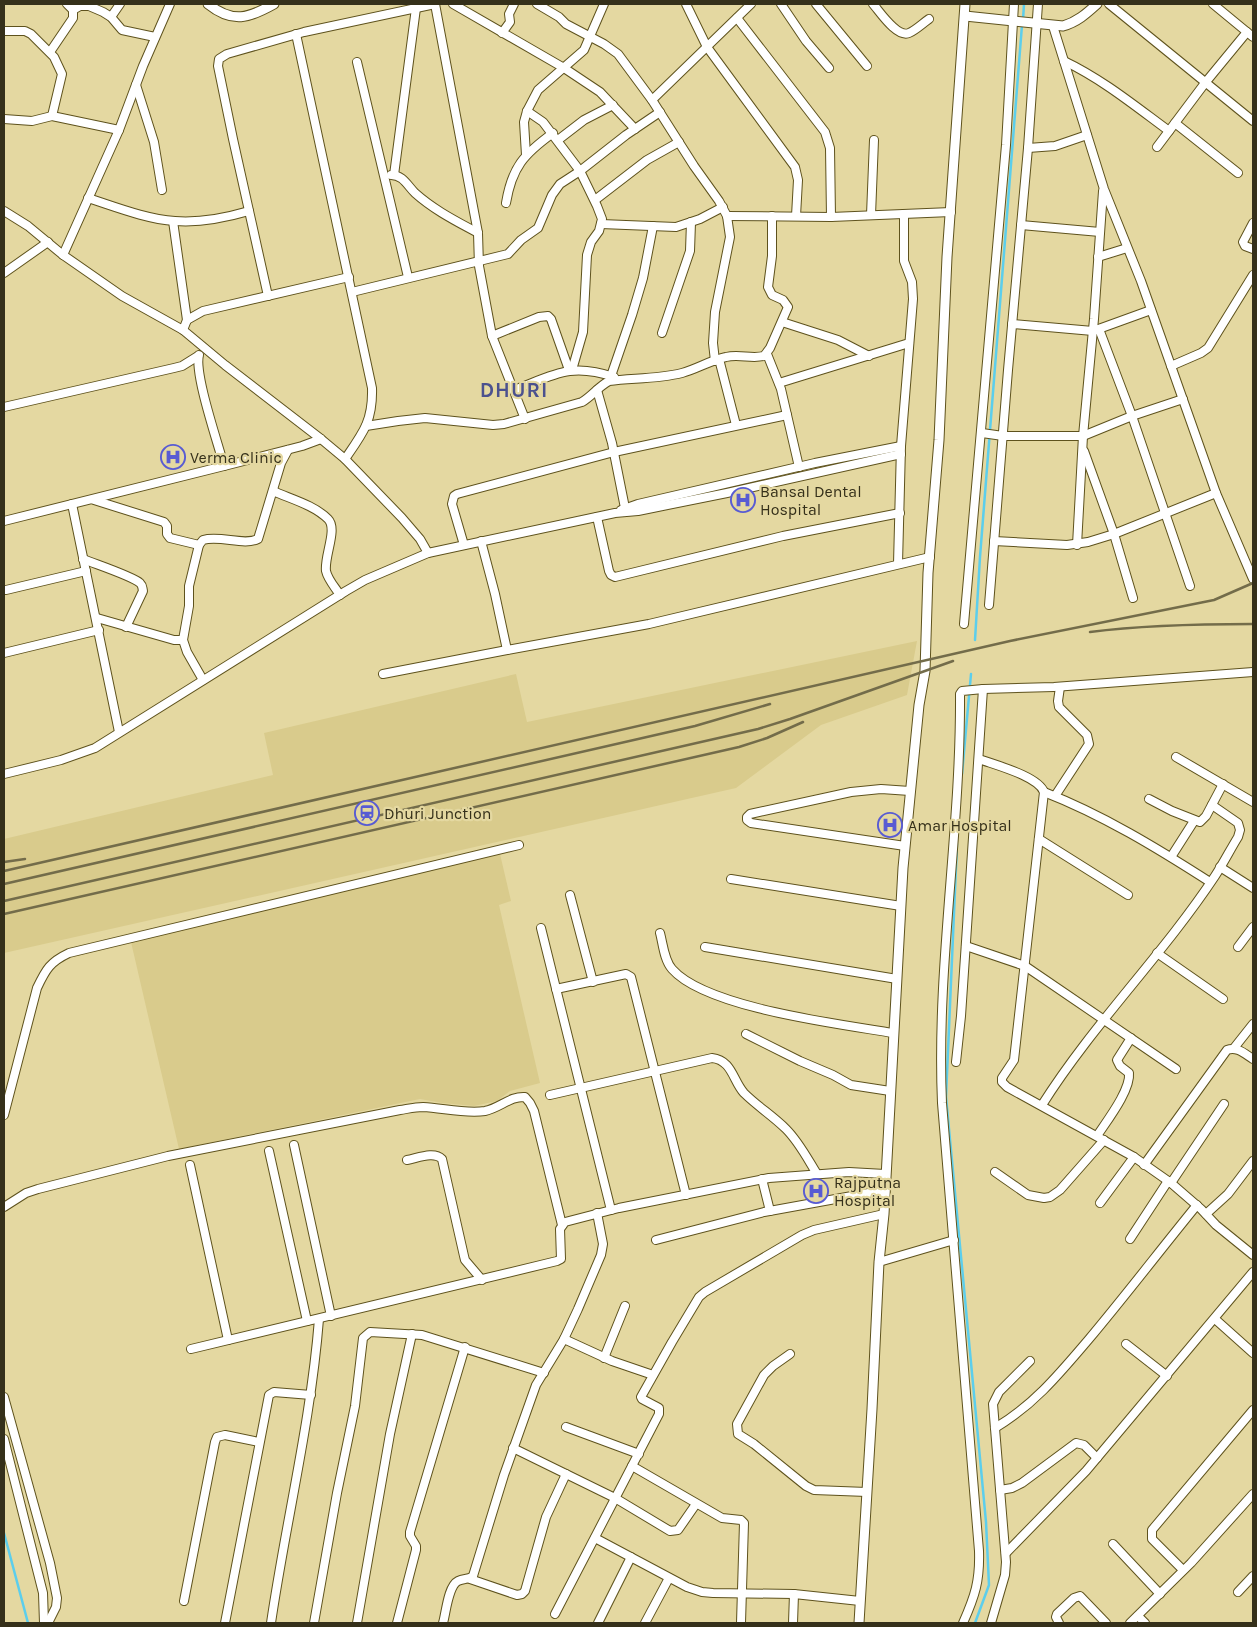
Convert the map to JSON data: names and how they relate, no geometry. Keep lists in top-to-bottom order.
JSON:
{
  "districts": ["DHURI"],
  "places": {
    "hospital": [
      "Verma Clinic",
      "Bansal Dental Hospital",
      "Amar Hospital",
      "Rajputna Hospital"
    ],
    "station": ["Dhuri Junction"]
  }
}
